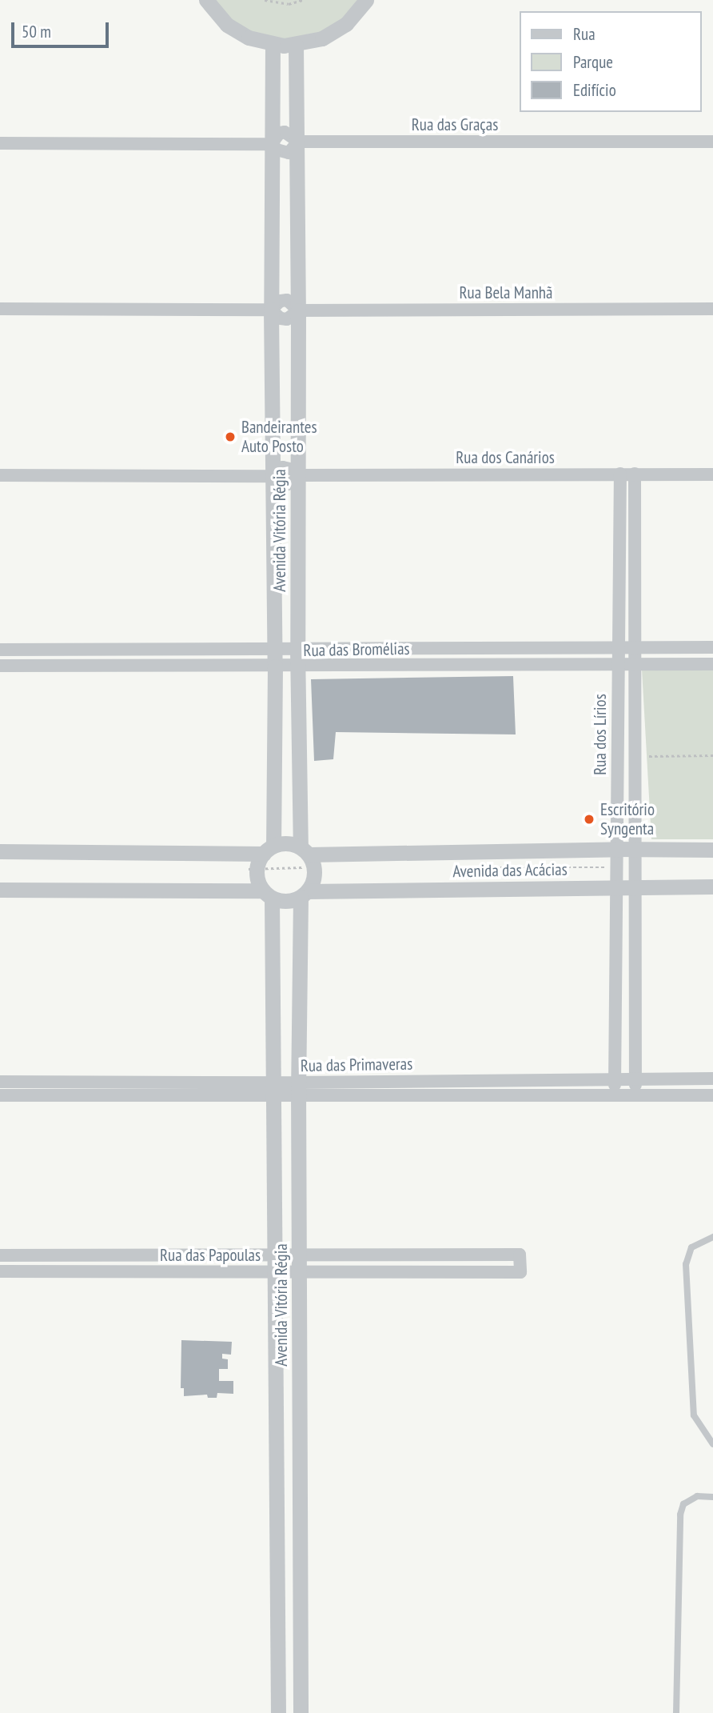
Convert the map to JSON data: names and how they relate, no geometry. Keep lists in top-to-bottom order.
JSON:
{
  "streets": {
    "street": [
      "Rua das Graças",
      "Rua Bela Manhã",
      "Rua dos Canários",
      "Avenida Vitória Régia",
      "Rua das Bromélias",
      "Rua dos Lírios",
      "Avenida das Acácias",
      "Rua das Primaveras",
      "Rua das Papoulas"
    ]
  },
  "crossings": [
    ["Rua das Graças", "Avenida Vitória Régia"],
    ["Rua Bela Manhã", "Avenida Vitória Régia"],
    ["Rua dos Canários", "Avenida Vitória Régia"],
    ["Rua dos Canários", "Rua dos Lírios"],
    ["Avenida Vitória Régia", "Rua das Bromélias"],
    ["Avenida Vitória Régia", "Avenida das Acácias"],
    ["Avenida Vitória Régia", "Rua das Primaveras"],
    ["Avenida Vitória Régia", "Rua das Papoulas"],
    ["Rua das Bromélias", "Rua dos Lírios"],
    ["Rua dos Lírios", "Avenida das Acácias"],
    ["Rua dos Lírios", "Rua das Primaveras"]
  ],
  "places": ["Bandeirantes Auto Posto", "Escritório Syngenta"],
  "legend": ["Rua", "Parque", "Edifício"],
  "scale_bar": "50 m"
}
